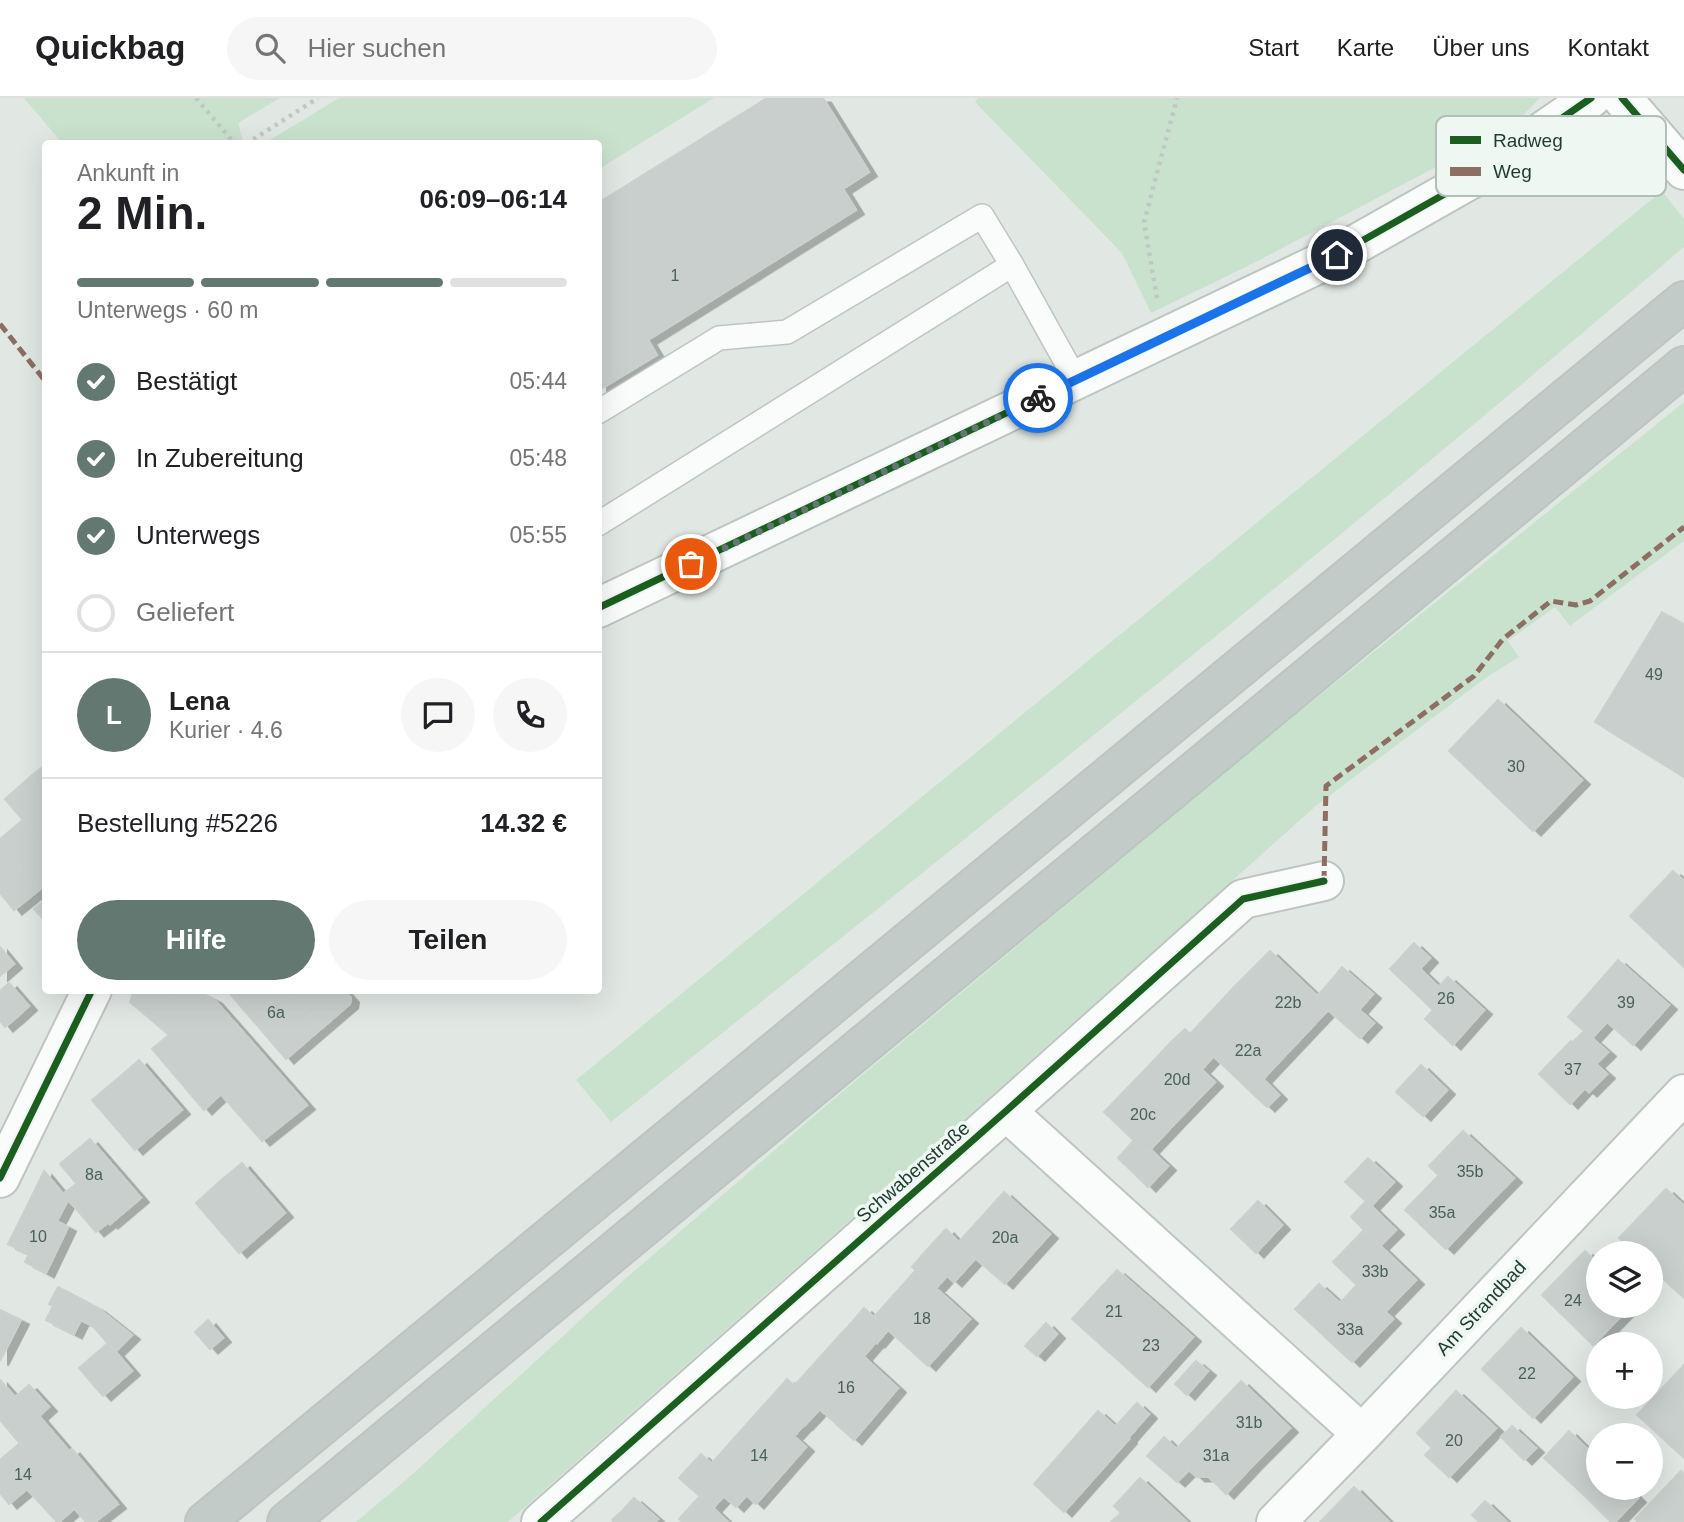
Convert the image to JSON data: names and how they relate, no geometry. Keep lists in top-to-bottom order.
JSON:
{
  "streets": {
    "street": ["Schwabenstraße", "Am Strandbad"]
  },
  "house_numbers": [
    "1",
    "49",
    "30",
    "26",
    "22b",
    "39",
    "6a",
    "22a",
    "37",
    "20d",
    "20c",
    "35b",
    "8a",
    "35a",
    "10",
    "20a",
    "33b",
    "24",
    "21",
    "18",
    "33a",
    "23",
    "22",
    "16",
    "31b",
    "20",
    "14",
    "31a",
    "14"
  ],
  "legend": ["Radweg", "Weg"],
  "page": {
    "header": "Quickbag",
    "search": "Hier suchen",
    "nav": [
      "Start",
      "Karte",
      "Über uns",
      "Kontakt"
    ],
    "heading": ["2 Min.", "Ankunft in", "06:09–06:14"],
    "panel": [
      "Lena",
      "Kurier · 4.6",
      "Bestellung #5226",
      "14.32 €"
    ],
    "bar": "Unterwegs · 60 m",
    "list": [
      ["Bestätigt", "05:44"],
      ["In Zubereitung", "05:48"],
      ["Unterwegs", "05:55"],
      "Geliefert"
    ],
    "round": "L",
    "buttons": ["Hilfe", "Teilen"],
    "map_buttons": ["+", "−"]
  }
}
